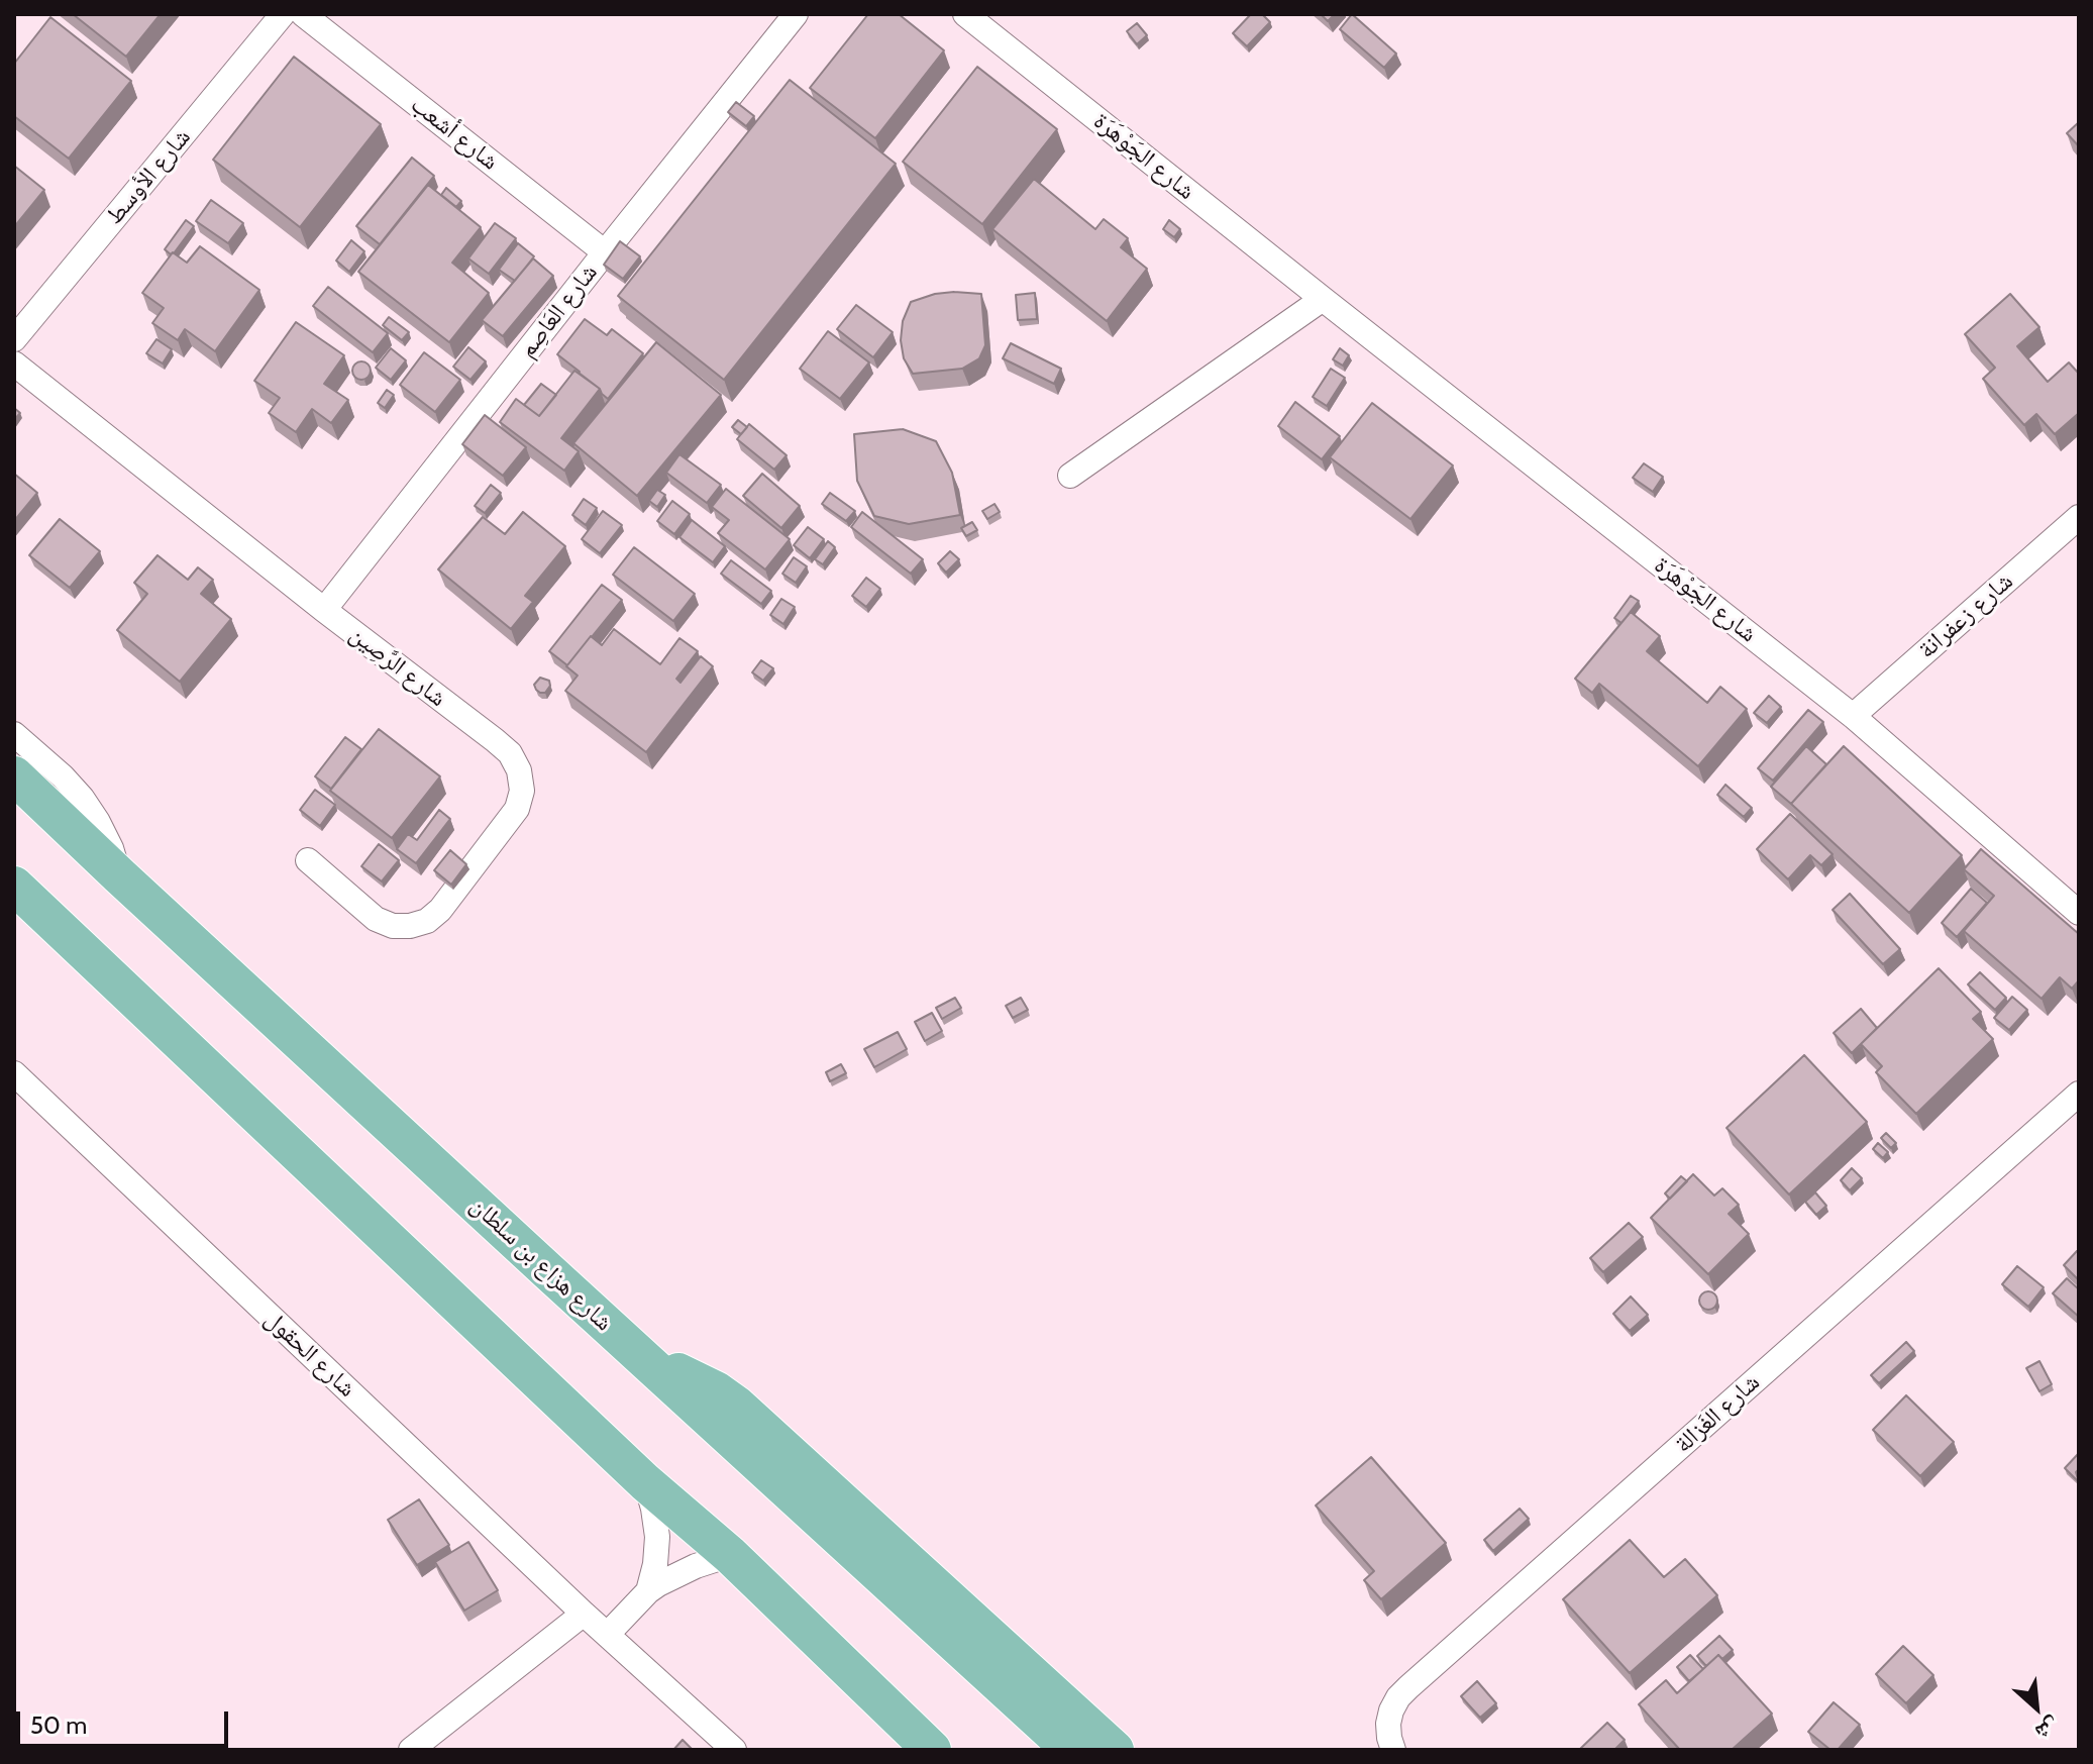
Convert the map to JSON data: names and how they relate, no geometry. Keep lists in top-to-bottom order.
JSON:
{
  "streets": {
    "main road": ["شارع هزاع بن سلطان"],
    "street": [
      "شارع أشعب",
      "شارع الجَوْهَرَة",
      "شارع الأوسط",
      "شارع العَاصِم",
      "شارع زعفرانة",
      "شارع الرَّصِين",
      "شارع الحقول",
      "شارع الغَزالة"
    ]
  },
  "crossings": [
    ["شارع أشعب", "شارع العَاصِم"],
    ["شارع الجَوْهَرَة", "شارع زعفرانة"],
    ["شارع العَاصِم", "شارع الرَّصِين"]
  ],
  "scale_bar": "50 m",
  "north": "bottom right"
}
